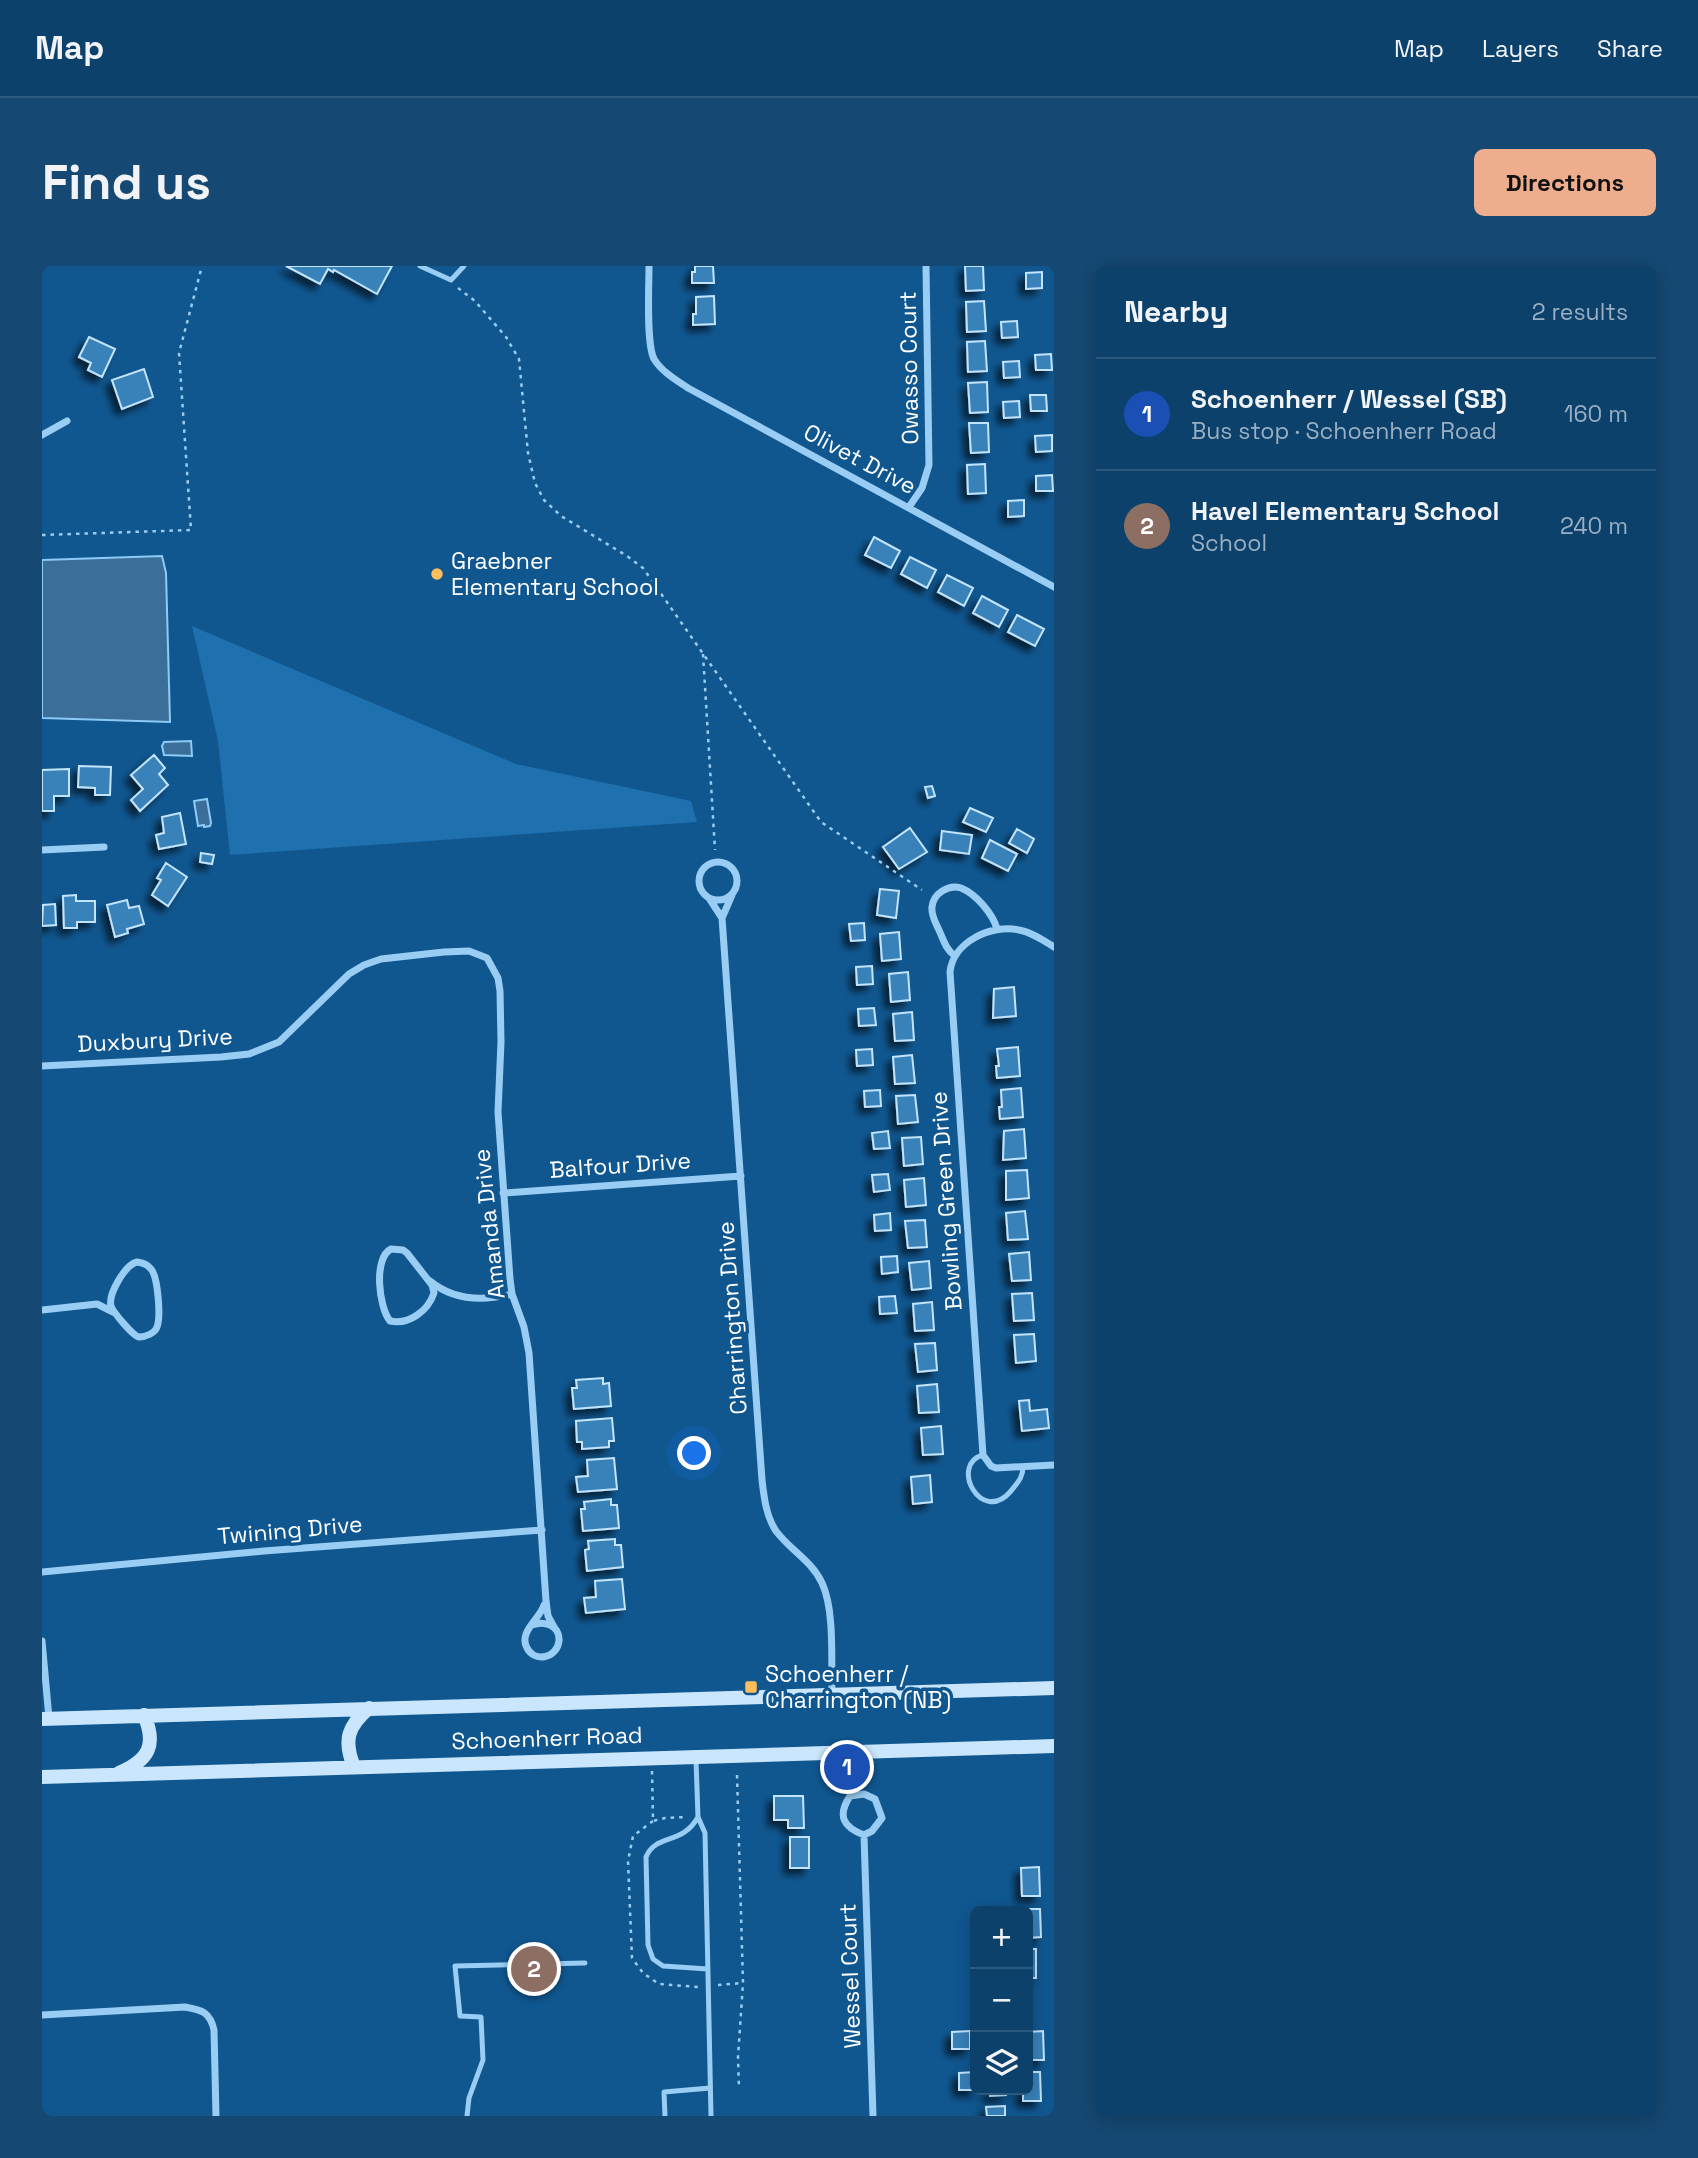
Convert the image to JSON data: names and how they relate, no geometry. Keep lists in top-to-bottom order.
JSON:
{
  "streets": {
    "main road": ["Schoenherr Road"],
    "street": [
      "Owasso Court",
      "Olivet Drive",
      "Duxbury Drive",
      "Balfour Drive",
      "Bowling Green Drive",
      "Amanda Drive",
      "Charrington Drive",
      "Twining Drive",
      "Wessel Court"
    ]
  },
  "crossings": [
    ["Owasso Court", "Olivet Drive"],
    ["Duxbury Drive", "Amanda Drive"],
    ["Balfour Drive", "Amanda Drive"],
    ["Balfour Drive", "Charrington Drive"],
    ["Amanda Drive", "Twining Drive"],
    ["Charrington Drive", "Schoenherr Road"]
  ],
  "places": {
    "other": ["Graebner Elementary School"],
    "transit": ["Schoenherr / Charrington (NB)"]
  },
  "page": {
    "header": "Map",
    "nav": ["Map", "Layers", "Share"],
    "buttons": "Directions",
    "title": "Find us",
    "heading": ["Nearby", "2 results"],
    "list": [
      {
        "mark": "1",
        "name": "Schoenherr / Wessel (SB)",
        "note": "Bus stop · Schoenherr Road",
        "value": "160 m"
      },
      {
        "mark": "2",
        "name": "Havel Elementary School",
        "note": "School",
        "value": "240 m"
      }
    ],
    "pins": ["1", "2"],
    "map_buttons": ["+", "−"]
  }
}
